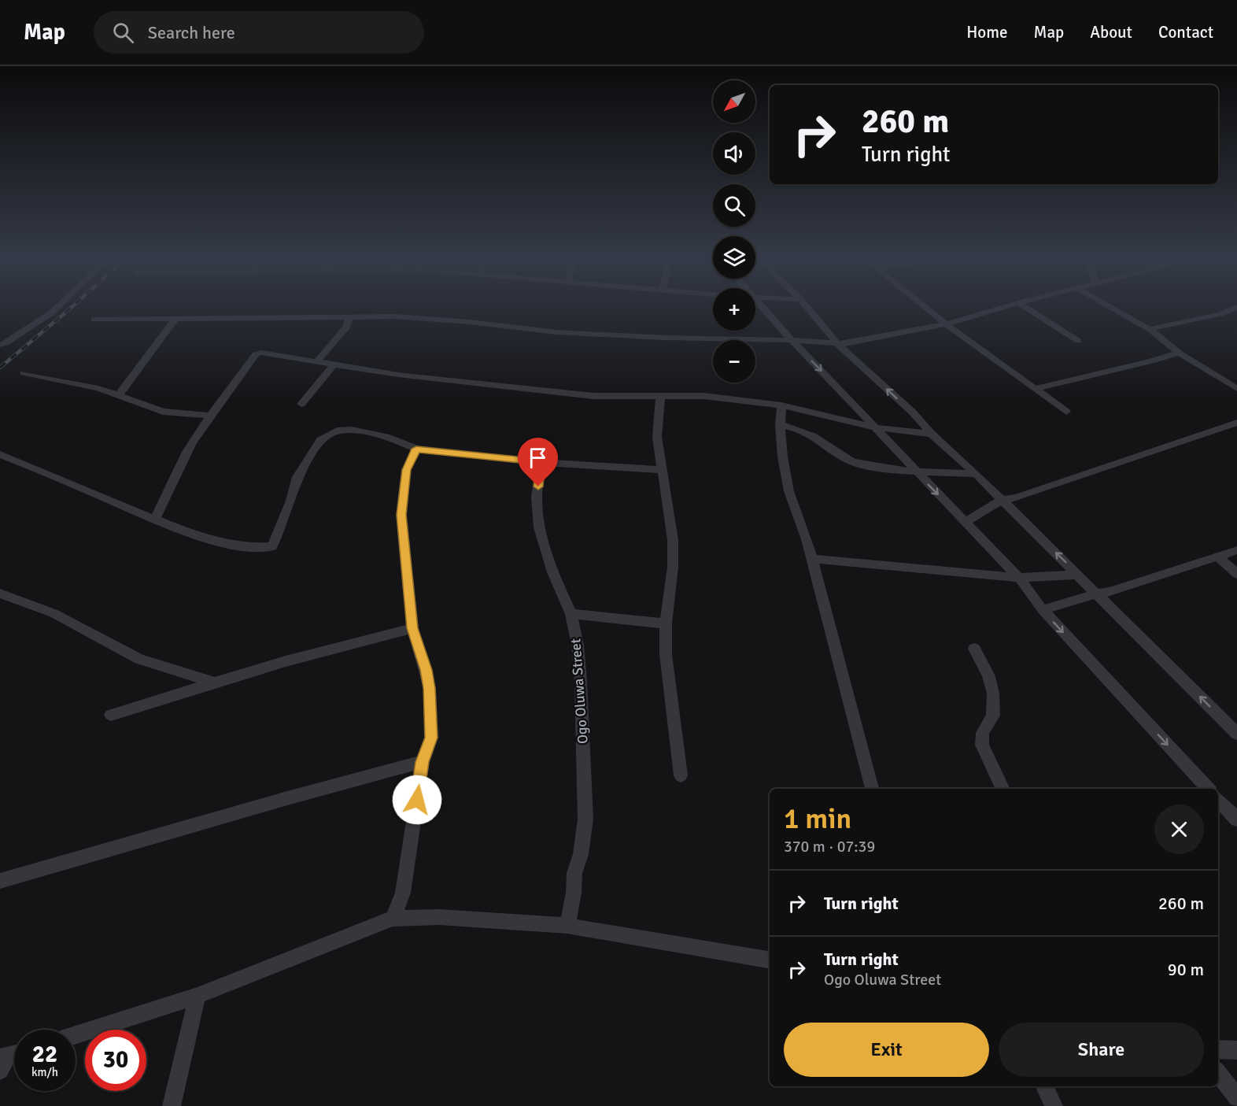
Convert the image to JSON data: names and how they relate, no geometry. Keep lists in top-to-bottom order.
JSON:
{
  "streets": {
    "street": ["Ogo Oluwa Street"]
  },
  "north": "bottom left",
  "page": {
    "header": "Map",
    "search": "Search here",
    "nav": [
      "Home",
      "Map",
      "About",
      "Contact"
    ],
    "map_buttons": ["+", "−"],
    "turn": ["260 m", "Turn right"],
    "heading": ["1 min", "370 m · 07:39"],
    "list": [
      {
        "name": "Turn right",
        "value": "260 m"
      },
      {
        "name": "Turn right",
        "note": "Ogo Oluwa Street",
        "value": "90 m"
      }
    ],
    "buttons": ["Exit", "Share"],
    "speed": "22 km/h",
    "limit": "30"
  }
}
